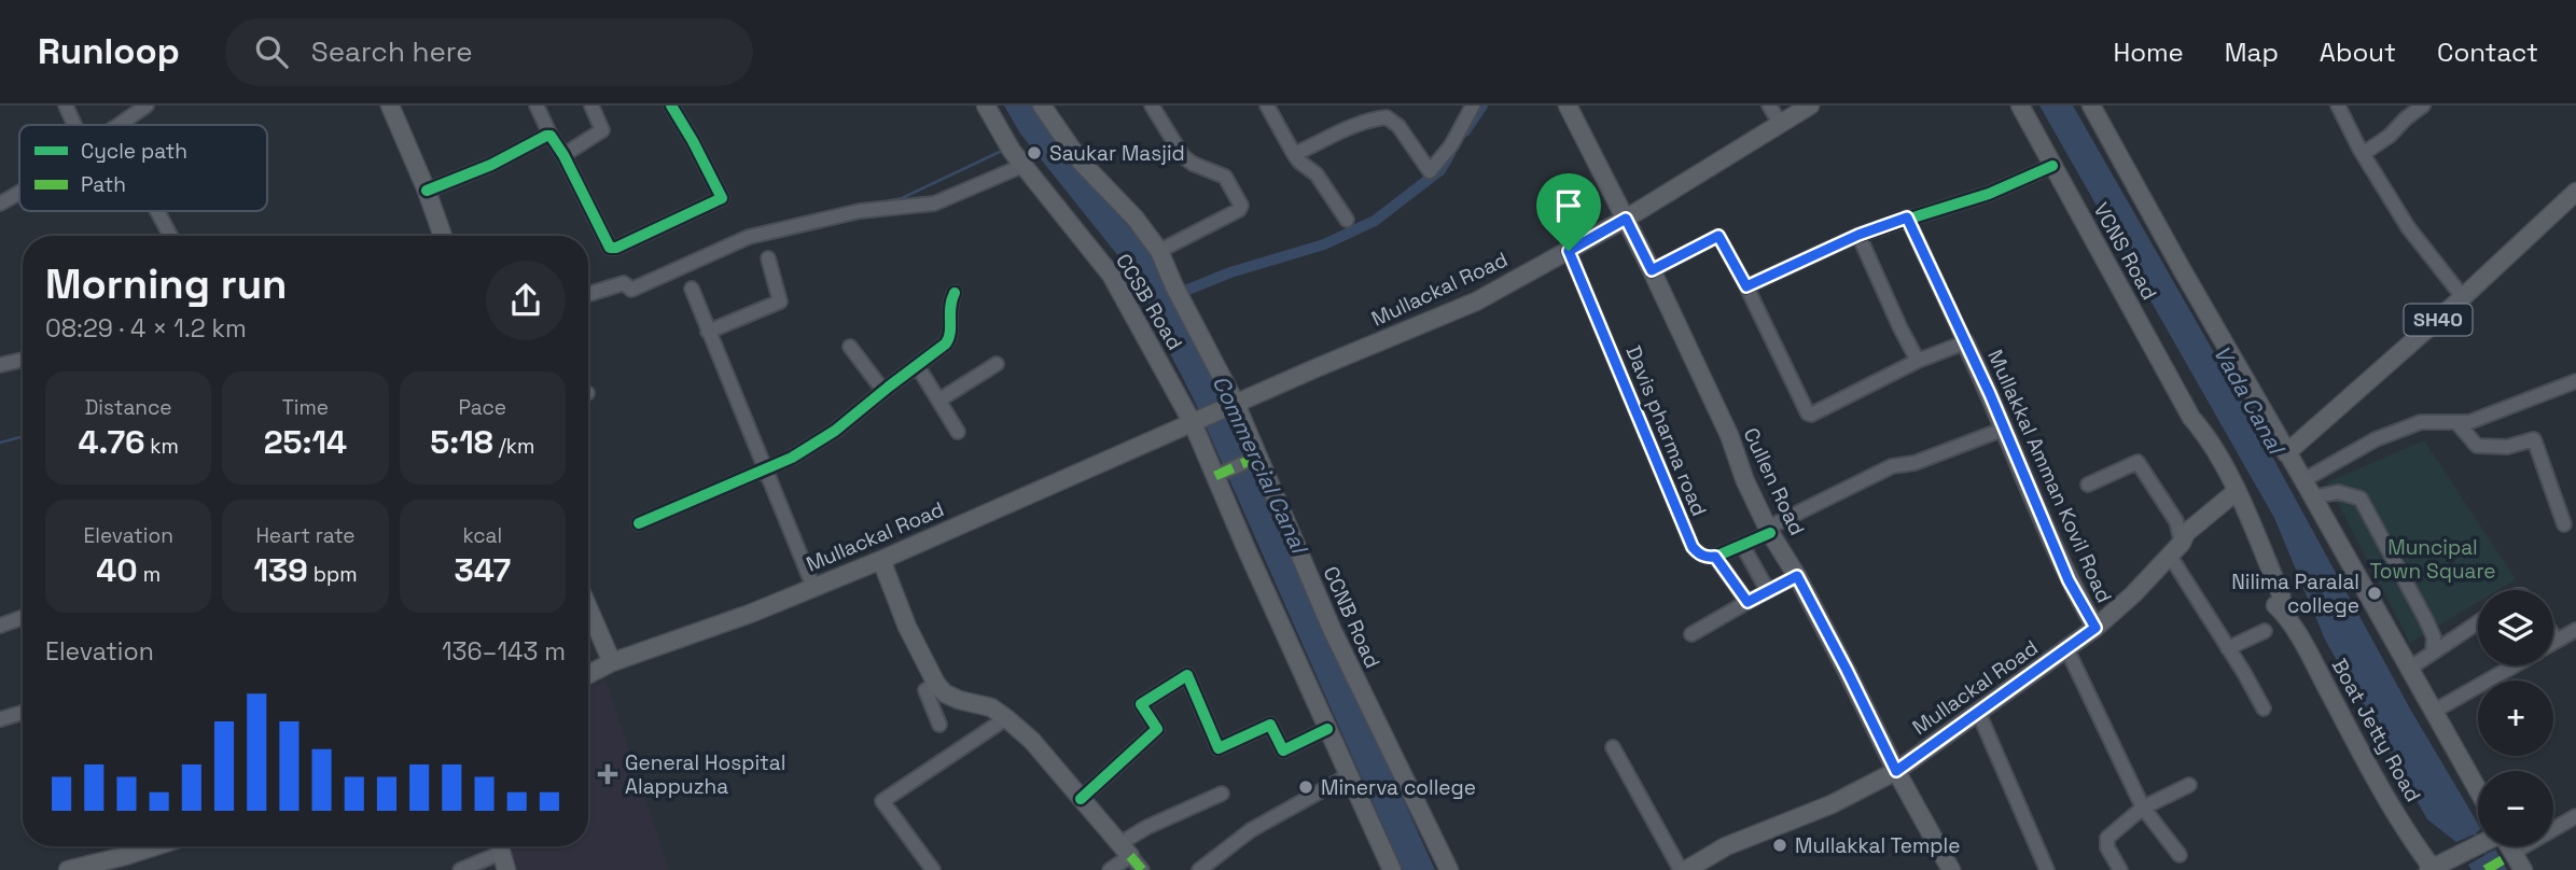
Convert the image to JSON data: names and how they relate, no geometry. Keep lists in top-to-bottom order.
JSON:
{
  "streets": {
    "main road": [
      "VCNS Road",
      "Mullackal Road",
      "CCSB Road",
      "SH40",
      "Mullakkal Amman Kovil Road",
      "Cullen Road",
      "CCNB Road",
      "Boat Jetty Road"
    ],
    "street": ["Davis pharma road"]
  },
  "crossings": [
    ["VCNS Road", "Mullackal Road"],
    ["VCNS Road", "Boat Jetty Road"],
    ["Mullackal Road", "CCSB Road"],
    ["Mullackal Road", "Davis pharma road"],
    ["Mullackal Road", "Mullakkal Amman Kovil Road"],
    ["Mullackal Road", "Cullen Road"],
    ["Mullackal Road", "CCNB Road"],
    ["Mullackal Road", "Boat Jetty Road"]
  ],
  "water": ["Vada Canal", "Commercial Canal"],
  "parks": ["Muncipal Town Square"],
  "places": {
    "other": [
      "Saukar Masjid",
      "Nilima Paralal college",
      "Minerva college",
      "Mullakkal Temple"
    ],
    "health": ["General Hospital Alappuzha"]
  },
  "legend": ["Cycle path", "Path"],
  "page": {
    "header": "Runloop",
    "search": "Search here",
    "nav": [
      "Home",
      "Map",
      "About",
      "Contact"
    ],
    "heading": ["Morning run", "08:29 · 4 × 1.2 km"],
    "stats": [
      ["Distance", "4.76 km"],
      ["Time", "25:14"],
      ["Pace", "5:18 /km"],
      ["Elevation", "40 m"],
      ["Heart rate", "139 bpm"],
      ["kcal", "347"]
    ],
    "map_buttons": ["+", "−"],
    "chart": ["Elevation", "136–143 m"]
  }
}
